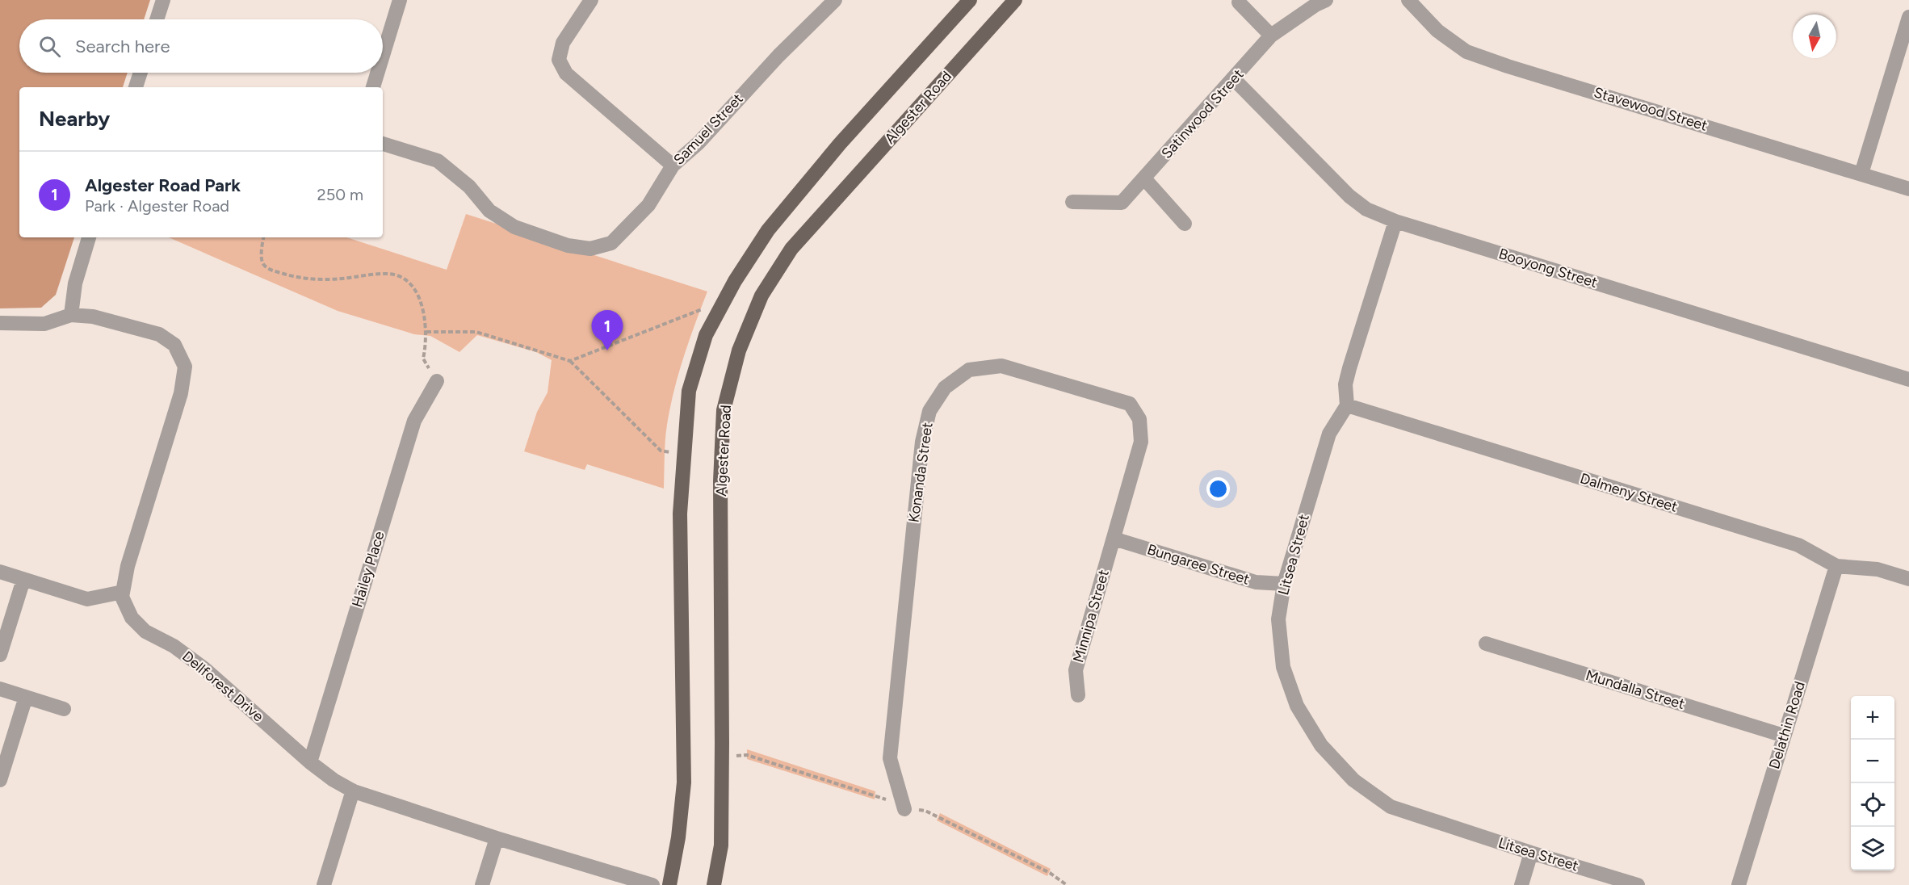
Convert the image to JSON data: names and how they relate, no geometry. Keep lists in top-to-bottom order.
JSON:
{
  "streets": {
    "main road": ["Algester Road"],
    "street": [
      "Stavewood Street",
      "Satinwood Street",
      "Samuel Street",
      "Booyong Street",
      "Konanda Street",
      "Dalmeny Street",
      "Litsea Street",
      "Bungaree Street",
      "Hailey Place",
      "Minnipa Street",
      "Dellforest Drive",
      "Mundalla Street",
      "Delathin Road"
    ]
  },
  "crossings": [
    ["Satinwood Street", "Booyong Street"],
    ["Konanda Street", "Bungaree Street"],
    ["Konanda Street", "Minnipa Street"],
    ["Dalmeny Street", "Litsea Street"],
    ["Dalmeny Street", "Delathin Road"],
    ["Litsea Street", "Bungaree Street"],
    ["Bungaree Street", "Minnipa Street"],
    ["Hailey Place", "Dellforest Drive"],
    ["Mundalla Street", "Delathin Road"]
  ],
  "north": "bottom",
  "page": {
    "search": "Search here",
    "heading": "Nearby",
    "list": [
      {
        "mark": "1",
        "name": "Algester Road Park",
        "note": "Park · Algester Road",
        "value": "250 m"
      }
    ],
    "pins": "1",
    "map_buttons": ["+", "−"]
  }
}
